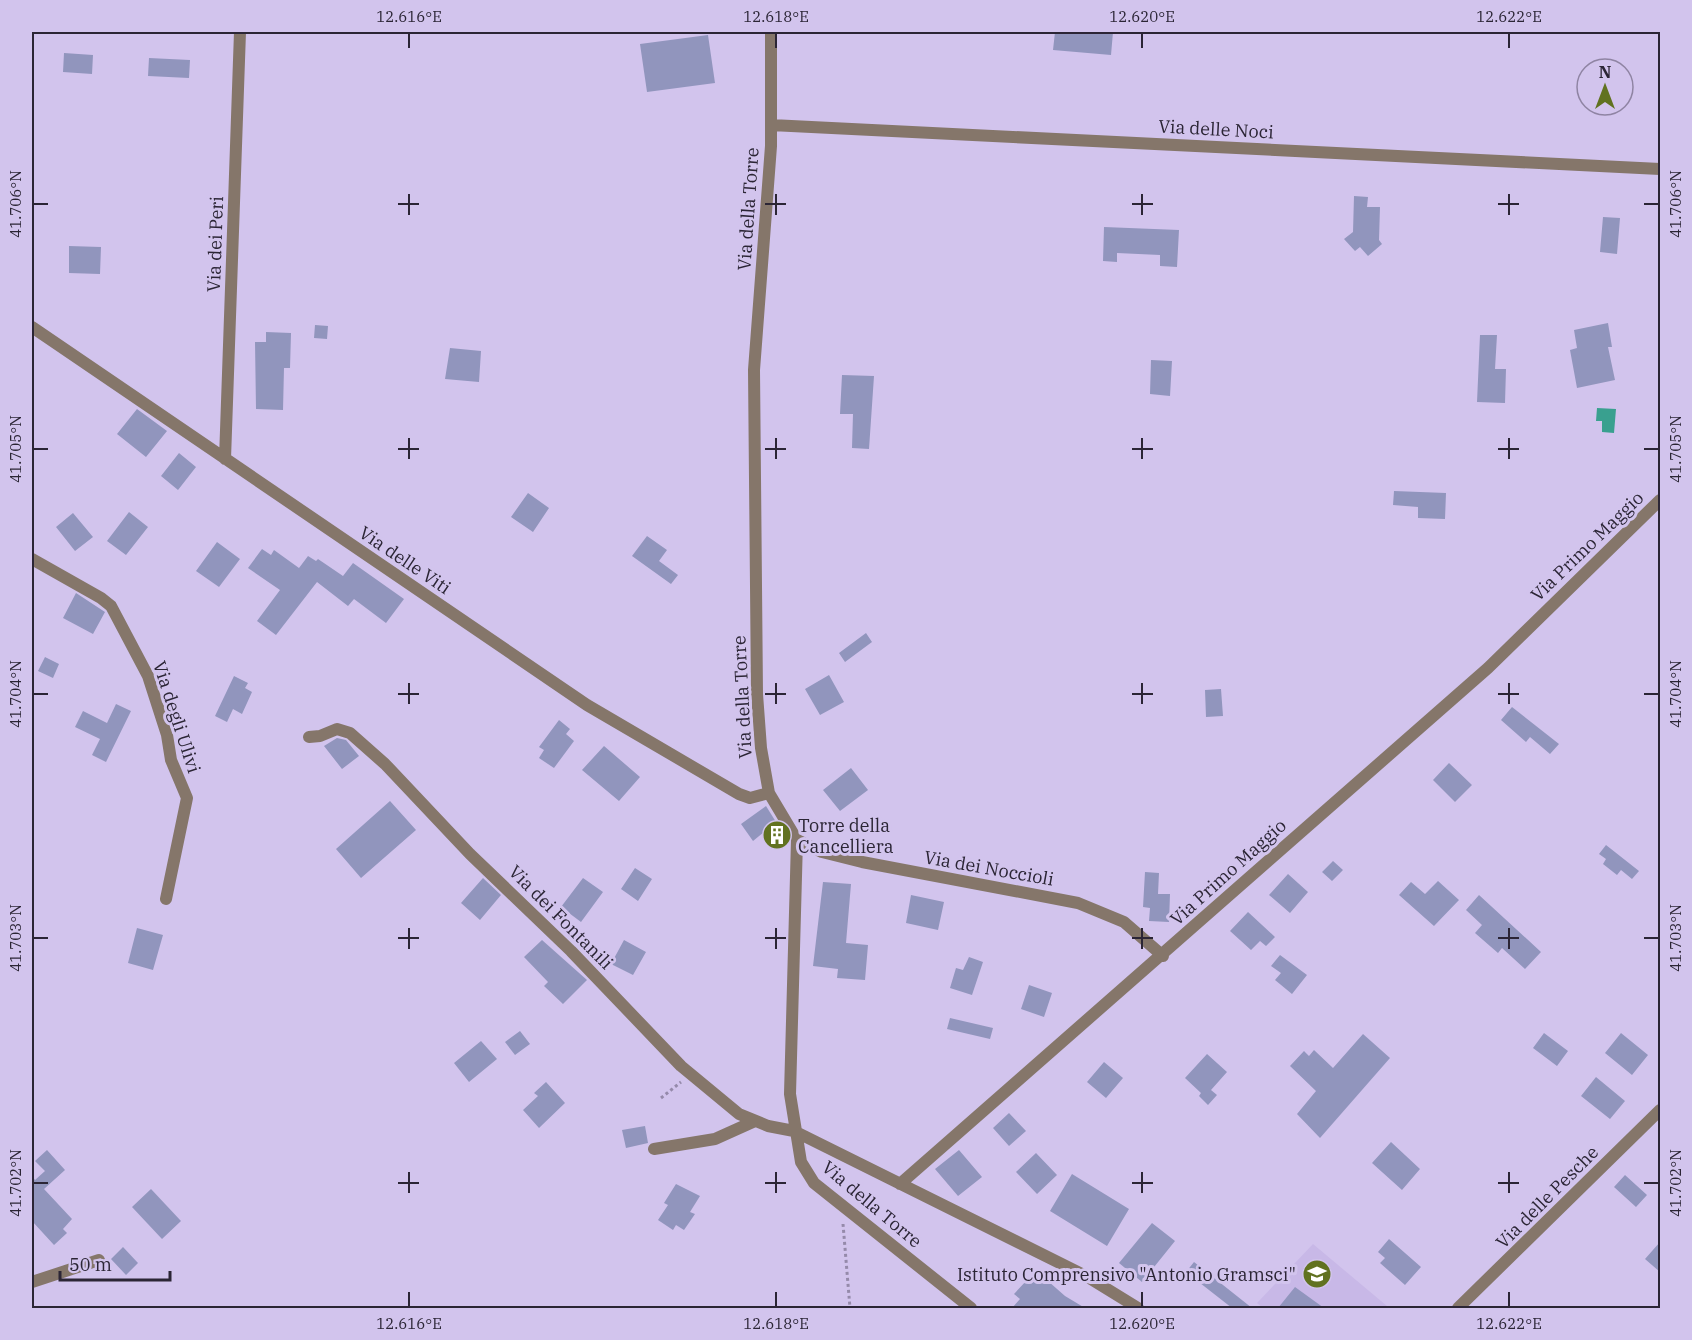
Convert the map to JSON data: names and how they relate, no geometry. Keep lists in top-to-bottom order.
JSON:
{
  "streets": {
    "street": [
      "Via delle Noci",
      "Via della Torre",
      "Via dei Peri",
      "Via Primo Maggio",
      "Via delle Viti",
      "Via degli Ulivi",
      "Via dei Noccioli",
      "Via dei Fontanili",
      "Via delle Pesche"
    ]
  },
  "crossings": [
    ["Via delle Noci", "Via della Torre"],
    ["Via della Torre", "Via delle Viti"],
    ["Via della Torre", "Via dei Noccioli"],
    ["Via della Torre", "Via dei Fontanili"],
    ["Via dei Peri", "Via delle Viti"],
    ["Via Primo Maggio", "Via dei Noccioli"]
  ],
  "places": {
    "building": ["Torre della Cancelliera"],
    "school or university": ["Istituto Comprensivo \"Antonio Gramsci\""]
  },
  "scale_bar": "50 m",
  "north": "top",
  "coordinates": [
    "12.616°E",
    "12.618°E",
    "12.620°E",
    "12.622°E",
    "41.706°N",
    "41.705°N",
    "41.704°N",
    "41.703°N",
    "41.702°N"
  ]
}
